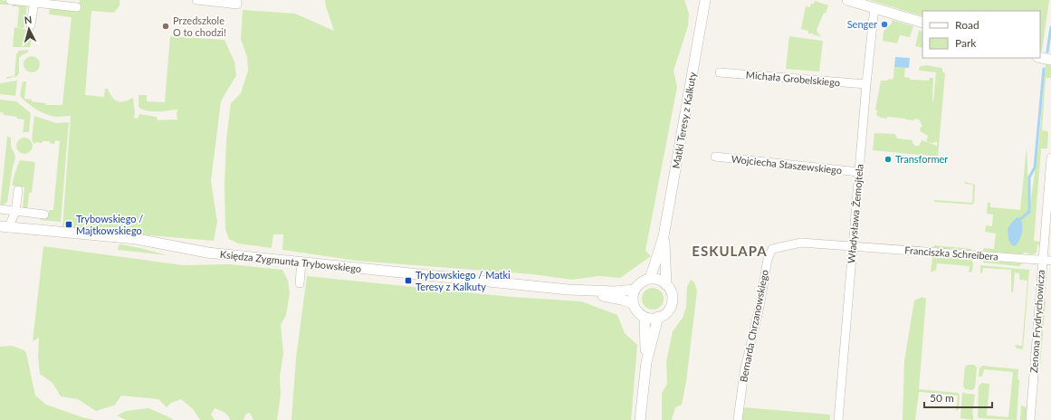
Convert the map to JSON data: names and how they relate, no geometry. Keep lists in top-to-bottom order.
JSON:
{
  "streets": {
    "street": [
      "Michała Grobelskiego",
      "Matki Teresy z Kalkuty",
      "Wojciecha Staszewskiego",
      "Władysława Żemojtela",
      "Franciszka Schreibera",
      "Księdza Zygmunta Trybowskiego",
      "Zenona Frydrychowicza",
      "Bernarda Chrzanowskiego"
    ]
  },
  "crossings": [
    ["Michała Grobelskiego", "Władysława Żemojtela"],
    ["Matki Teresy z Kalkuty", "Księdza Zygmunta Trybowskiego"],
    ["Wojciecha Staszewskiego", "Władysława Żemojtela"],
    ["Władysława Żemojtela", "Franciszka Schreibera"],
    ["Władysława Żemojtela", "Bernarda Chrzanowskiego"],
    ["Franciszka Schreibera", "Zenona Frydrychowicza"],
    ["Franciszka Schreibera", "Bernarda Chrzanowskiego"]
  ],
  "districts": ["ESKULAPA"],
  "places": {
    "other": ["Senger", "Przedszkole O to chodzi!", "Transformer"],
    "transit": ["Trybowskiego / Majtkowskiego", "Trybowskiego / Matki Teresy z Kalkuty"]
  },
  "legend": ["Road", "Park"],
  "scale_bar": "50 m",
  "north": "top"
}
